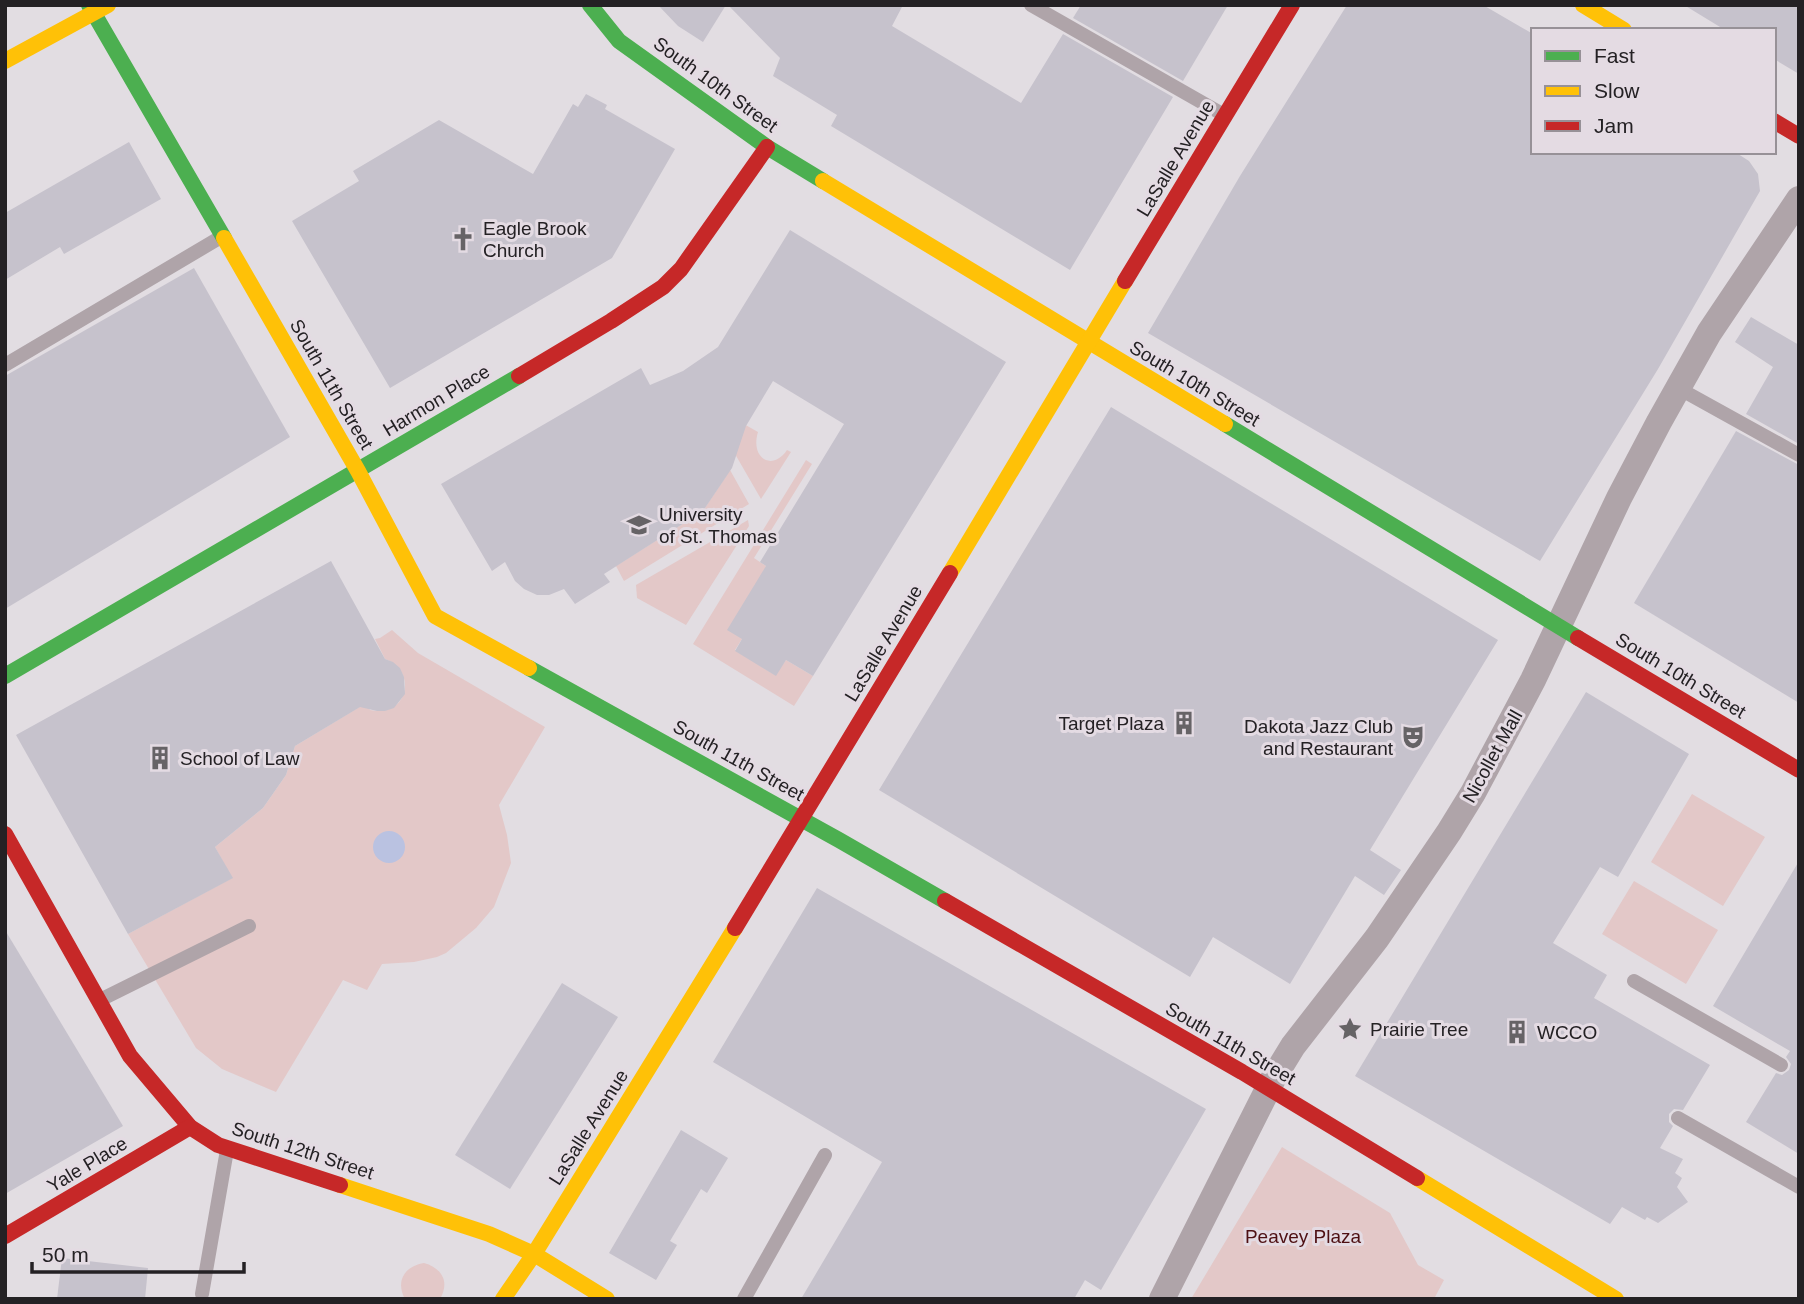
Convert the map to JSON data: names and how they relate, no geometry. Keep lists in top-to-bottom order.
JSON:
{
  "streets": {
    "street": [
      "South 10th Street",
      "LaSalle Avenue",
      "South 11th Street",
      "Harmon Place",
      "Nicollet Mall",
      "South 12th Street",
      "Yale Place"
    ]
  },
  "crossings": [
    ["South 10th Street", "LaSalle Avenue"],
    ["South 10th Street", "Harmon Place"],
    ["South 10th Street", "Nicollet Mall"],
    ["LaSalle Avenue", "South 11th Street"],
    ["LaSalle Avenue", "South 12th Street"],
    ["South 11th Street", "Harmon Place"],
    ["South 11th Street", "Nicollet Mall"],
    ["South 12th Street", "Yale Place"]
  ],
  "parks": ["Peavey Plaza"],
  "places": {
    "church": ["Eagle Brook Church"],
    "school or university": ["University of St. Thomas"],
    "building": ["Target Plaza", "School of Law", "WCCO"],
    "theatre": ["Dakota Jazz Club and Restaurant"],
    "place": ["Prairie Tree"]
  },
  "legend": ["Fast", "Slow", "Jam"],
  "scale_bar": "50 m"
}
